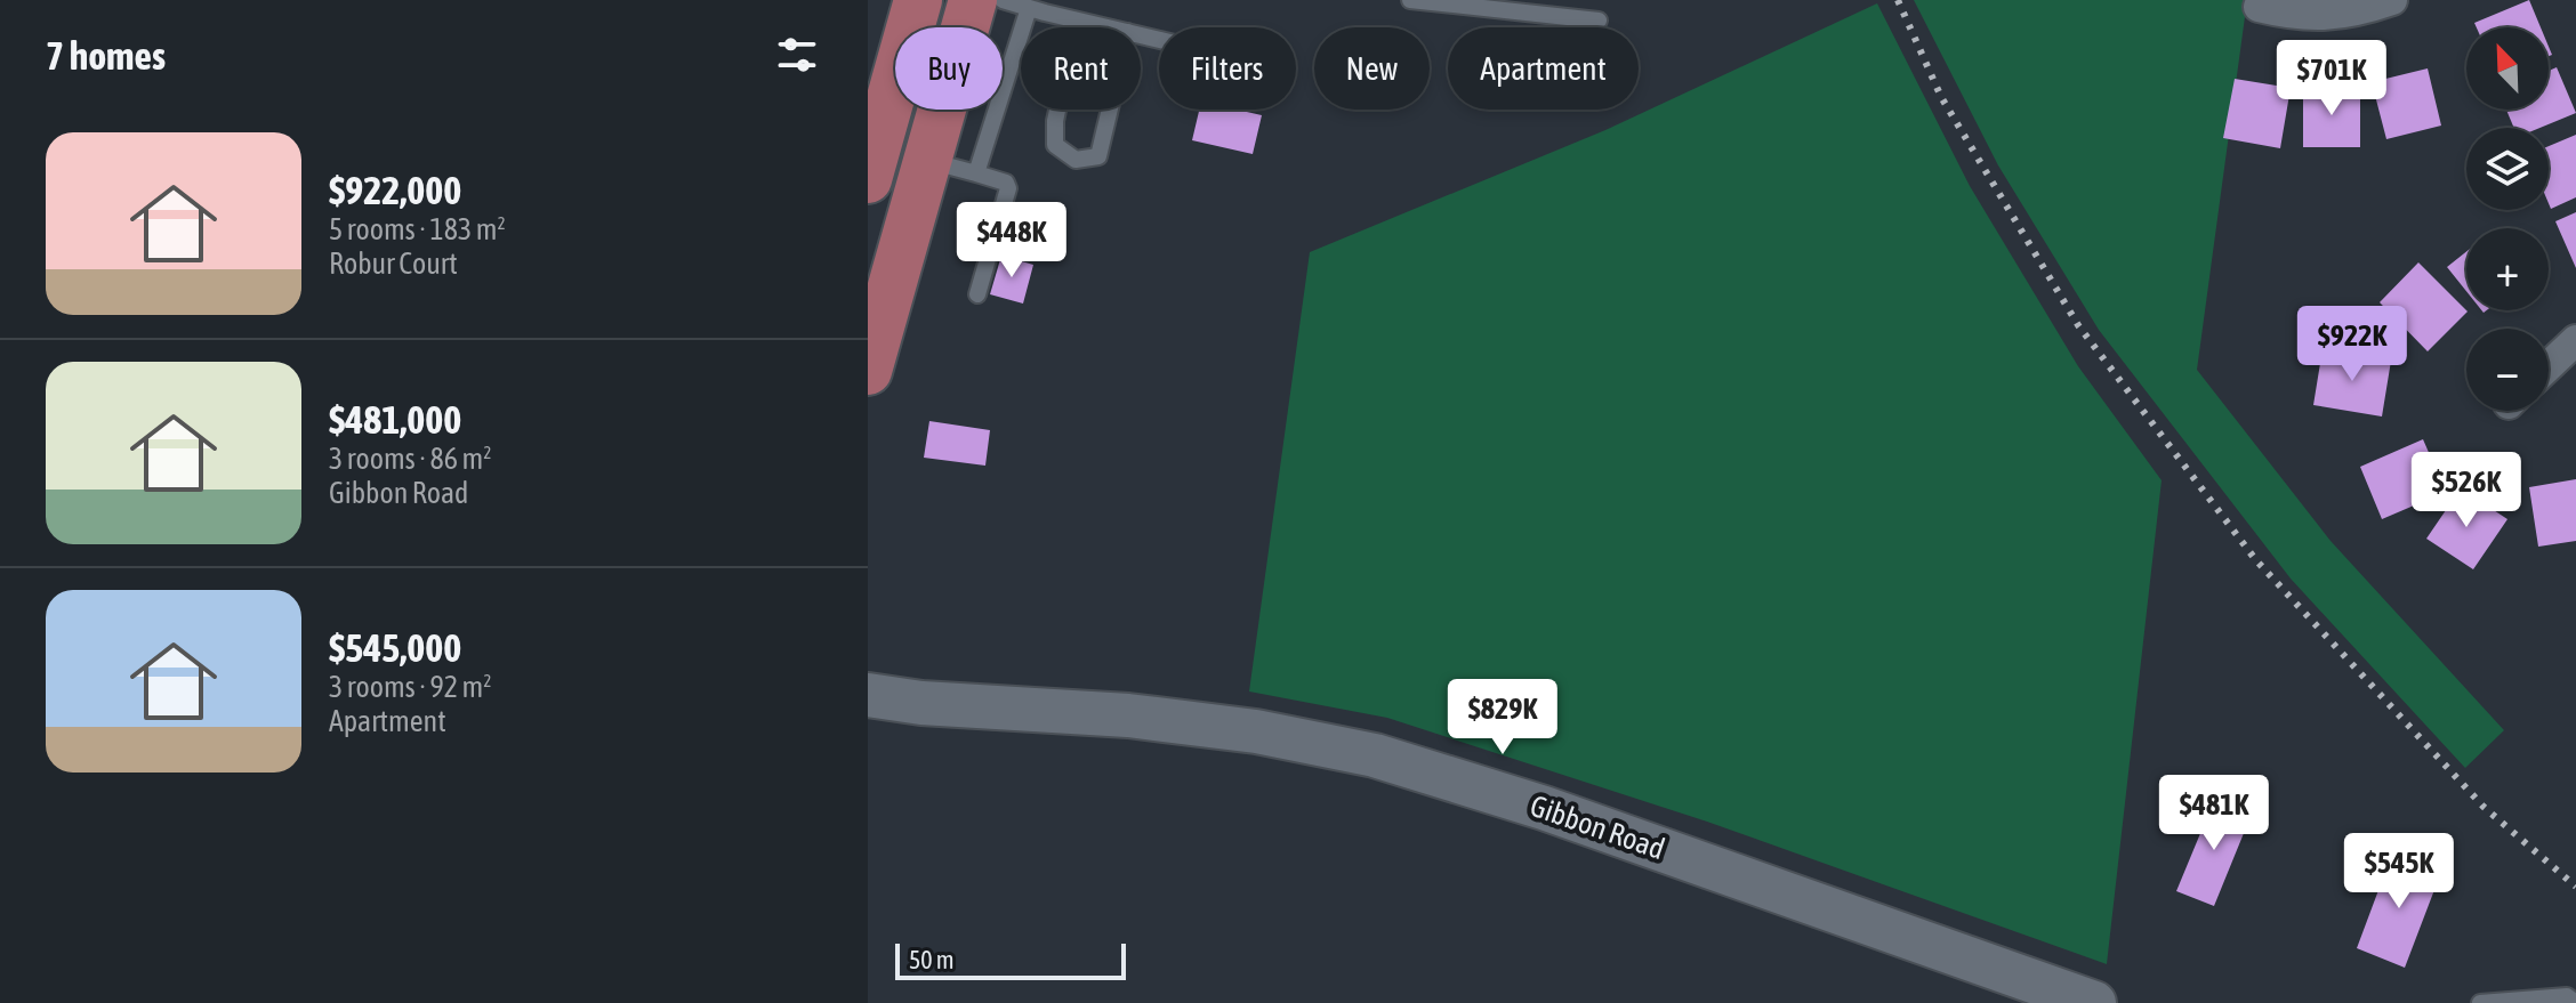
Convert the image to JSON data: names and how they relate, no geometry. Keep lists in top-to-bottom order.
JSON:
{
  "streets": {
    "main road": ["Gibbon Road"]
  },
  "scale_bar": "50 m",
  "north": "top left",
  "page": {
    "heading": "7 homes",
    "map_buttons": ["+", "−"],
    "chip": [
      "Buy",
      "Rent",
      "Filters",
      "New",
      "Apartment"
    ],
    "price": [
      "$701K",
      "$448K",
      "$922K",
      "$526K",
      "$829K",
      "$481K",
      "$545K"
    ],
    "list": [
      {
        "name": "$922,000",
        "note": "5 rooms · 183 m² · Robur Court"
      },
      {
        "name": "$481,000",
        "note": "3 rooms · 86 m² · Gibbon Road"
      },
      {
        "name": "$545,000",
        "note": "3 rooms · 92 m² · Apartment"
      }
    ],
    "scale": "50 m"
  }
}
